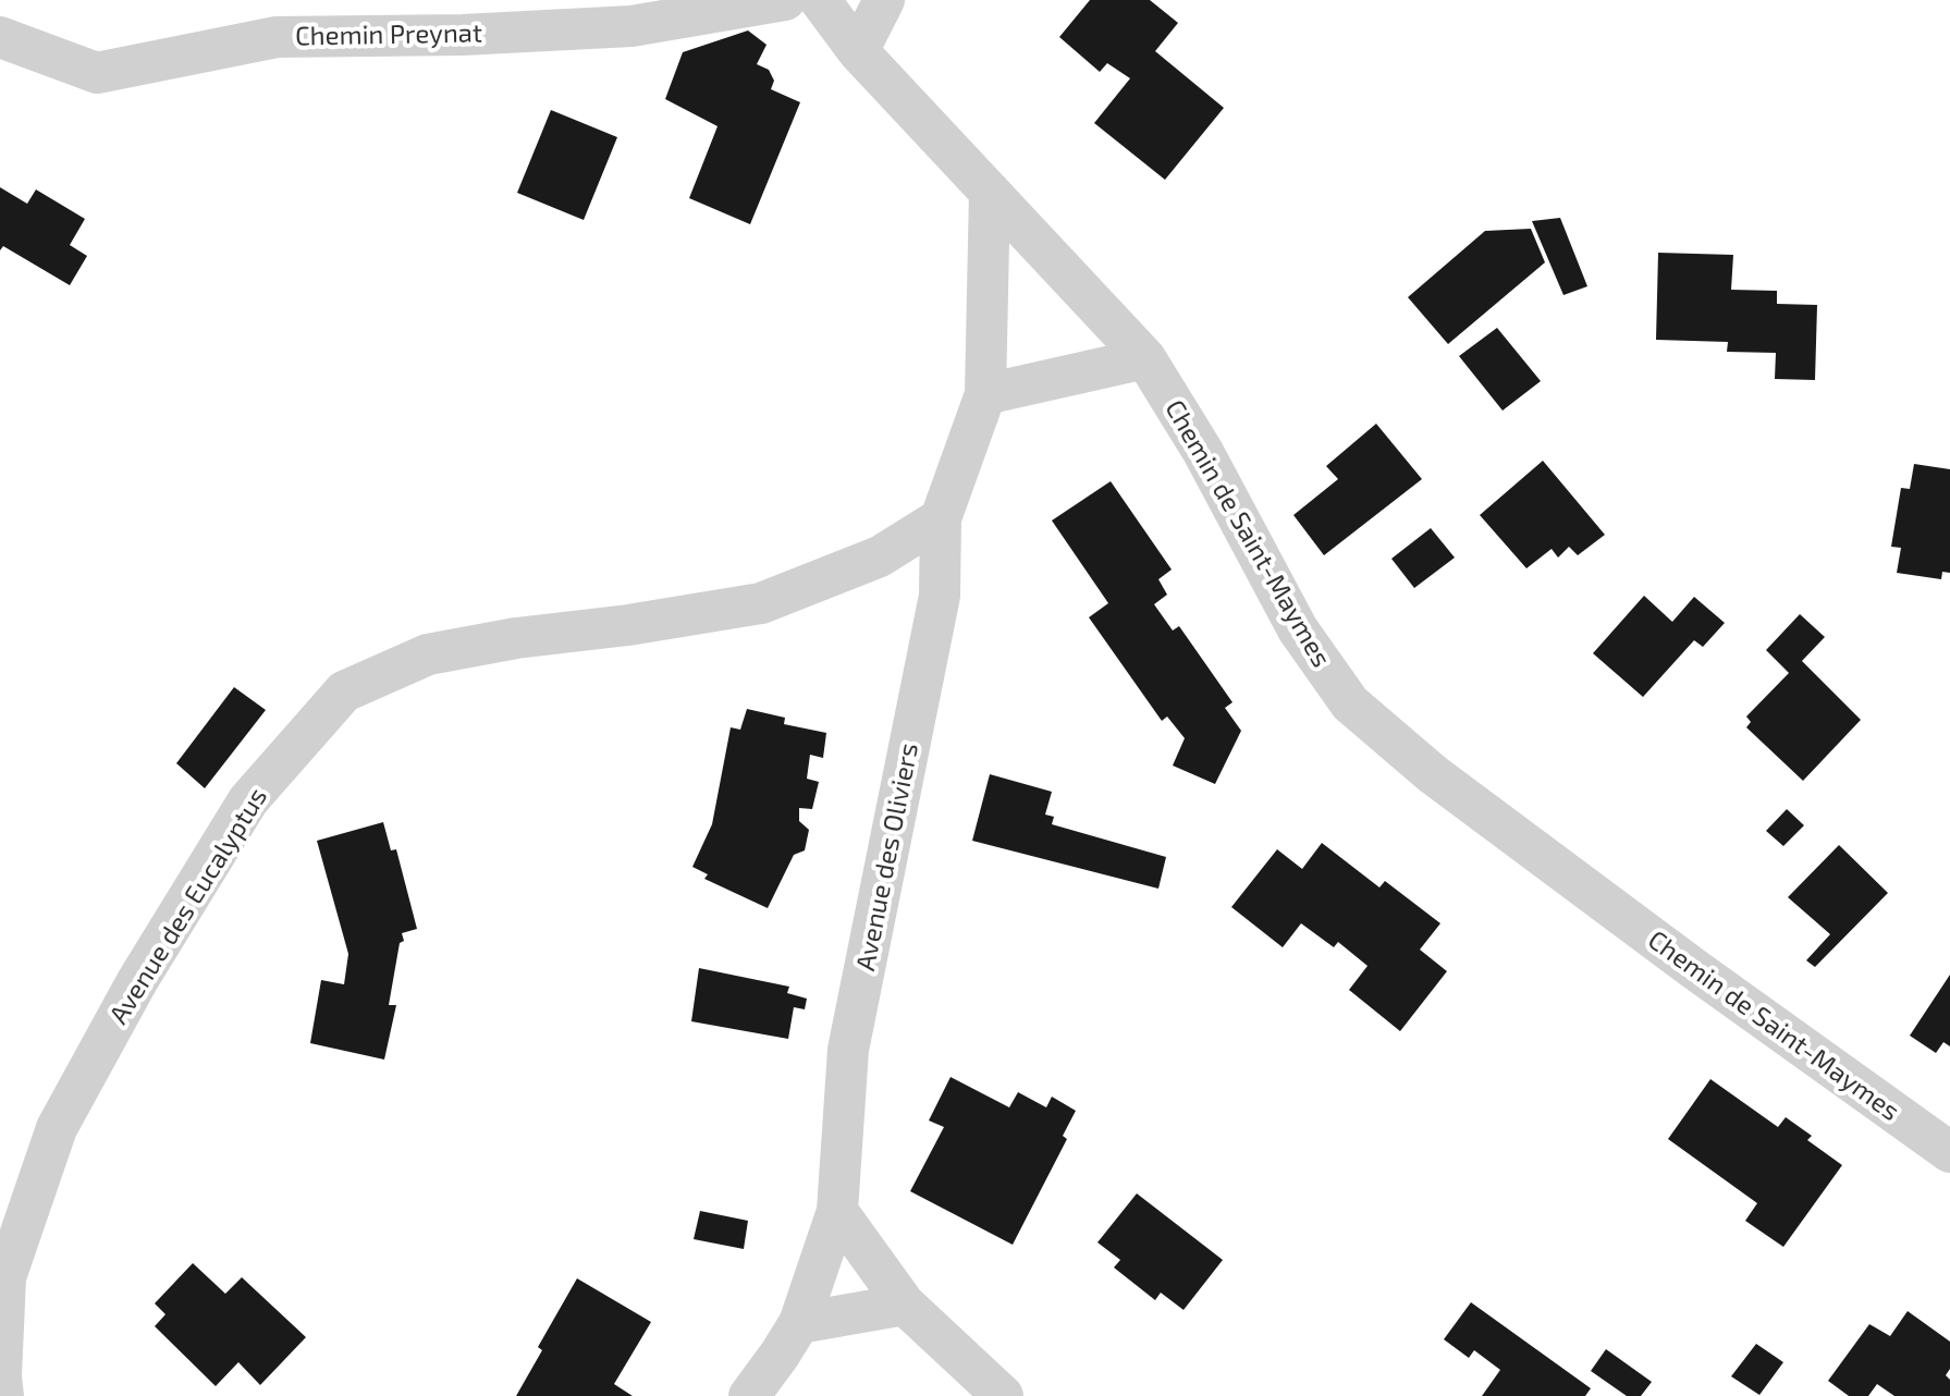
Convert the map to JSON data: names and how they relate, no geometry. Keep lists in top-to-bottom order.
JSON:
{
  "streets": {
    "street": [
      "Chemin Preynat",
      "Chemin de Saint-Maymes",
      "Avenue des Oliviers",
      "Avenue des Eucalyptus"
    ]
  },
  "crossings": [
    ["Chemin de Saint-Maymes", "Avenue des Oliviers"],
    ["Avenue des Oliviers", "Avenue des Eucalyptus"]
  ]
}
